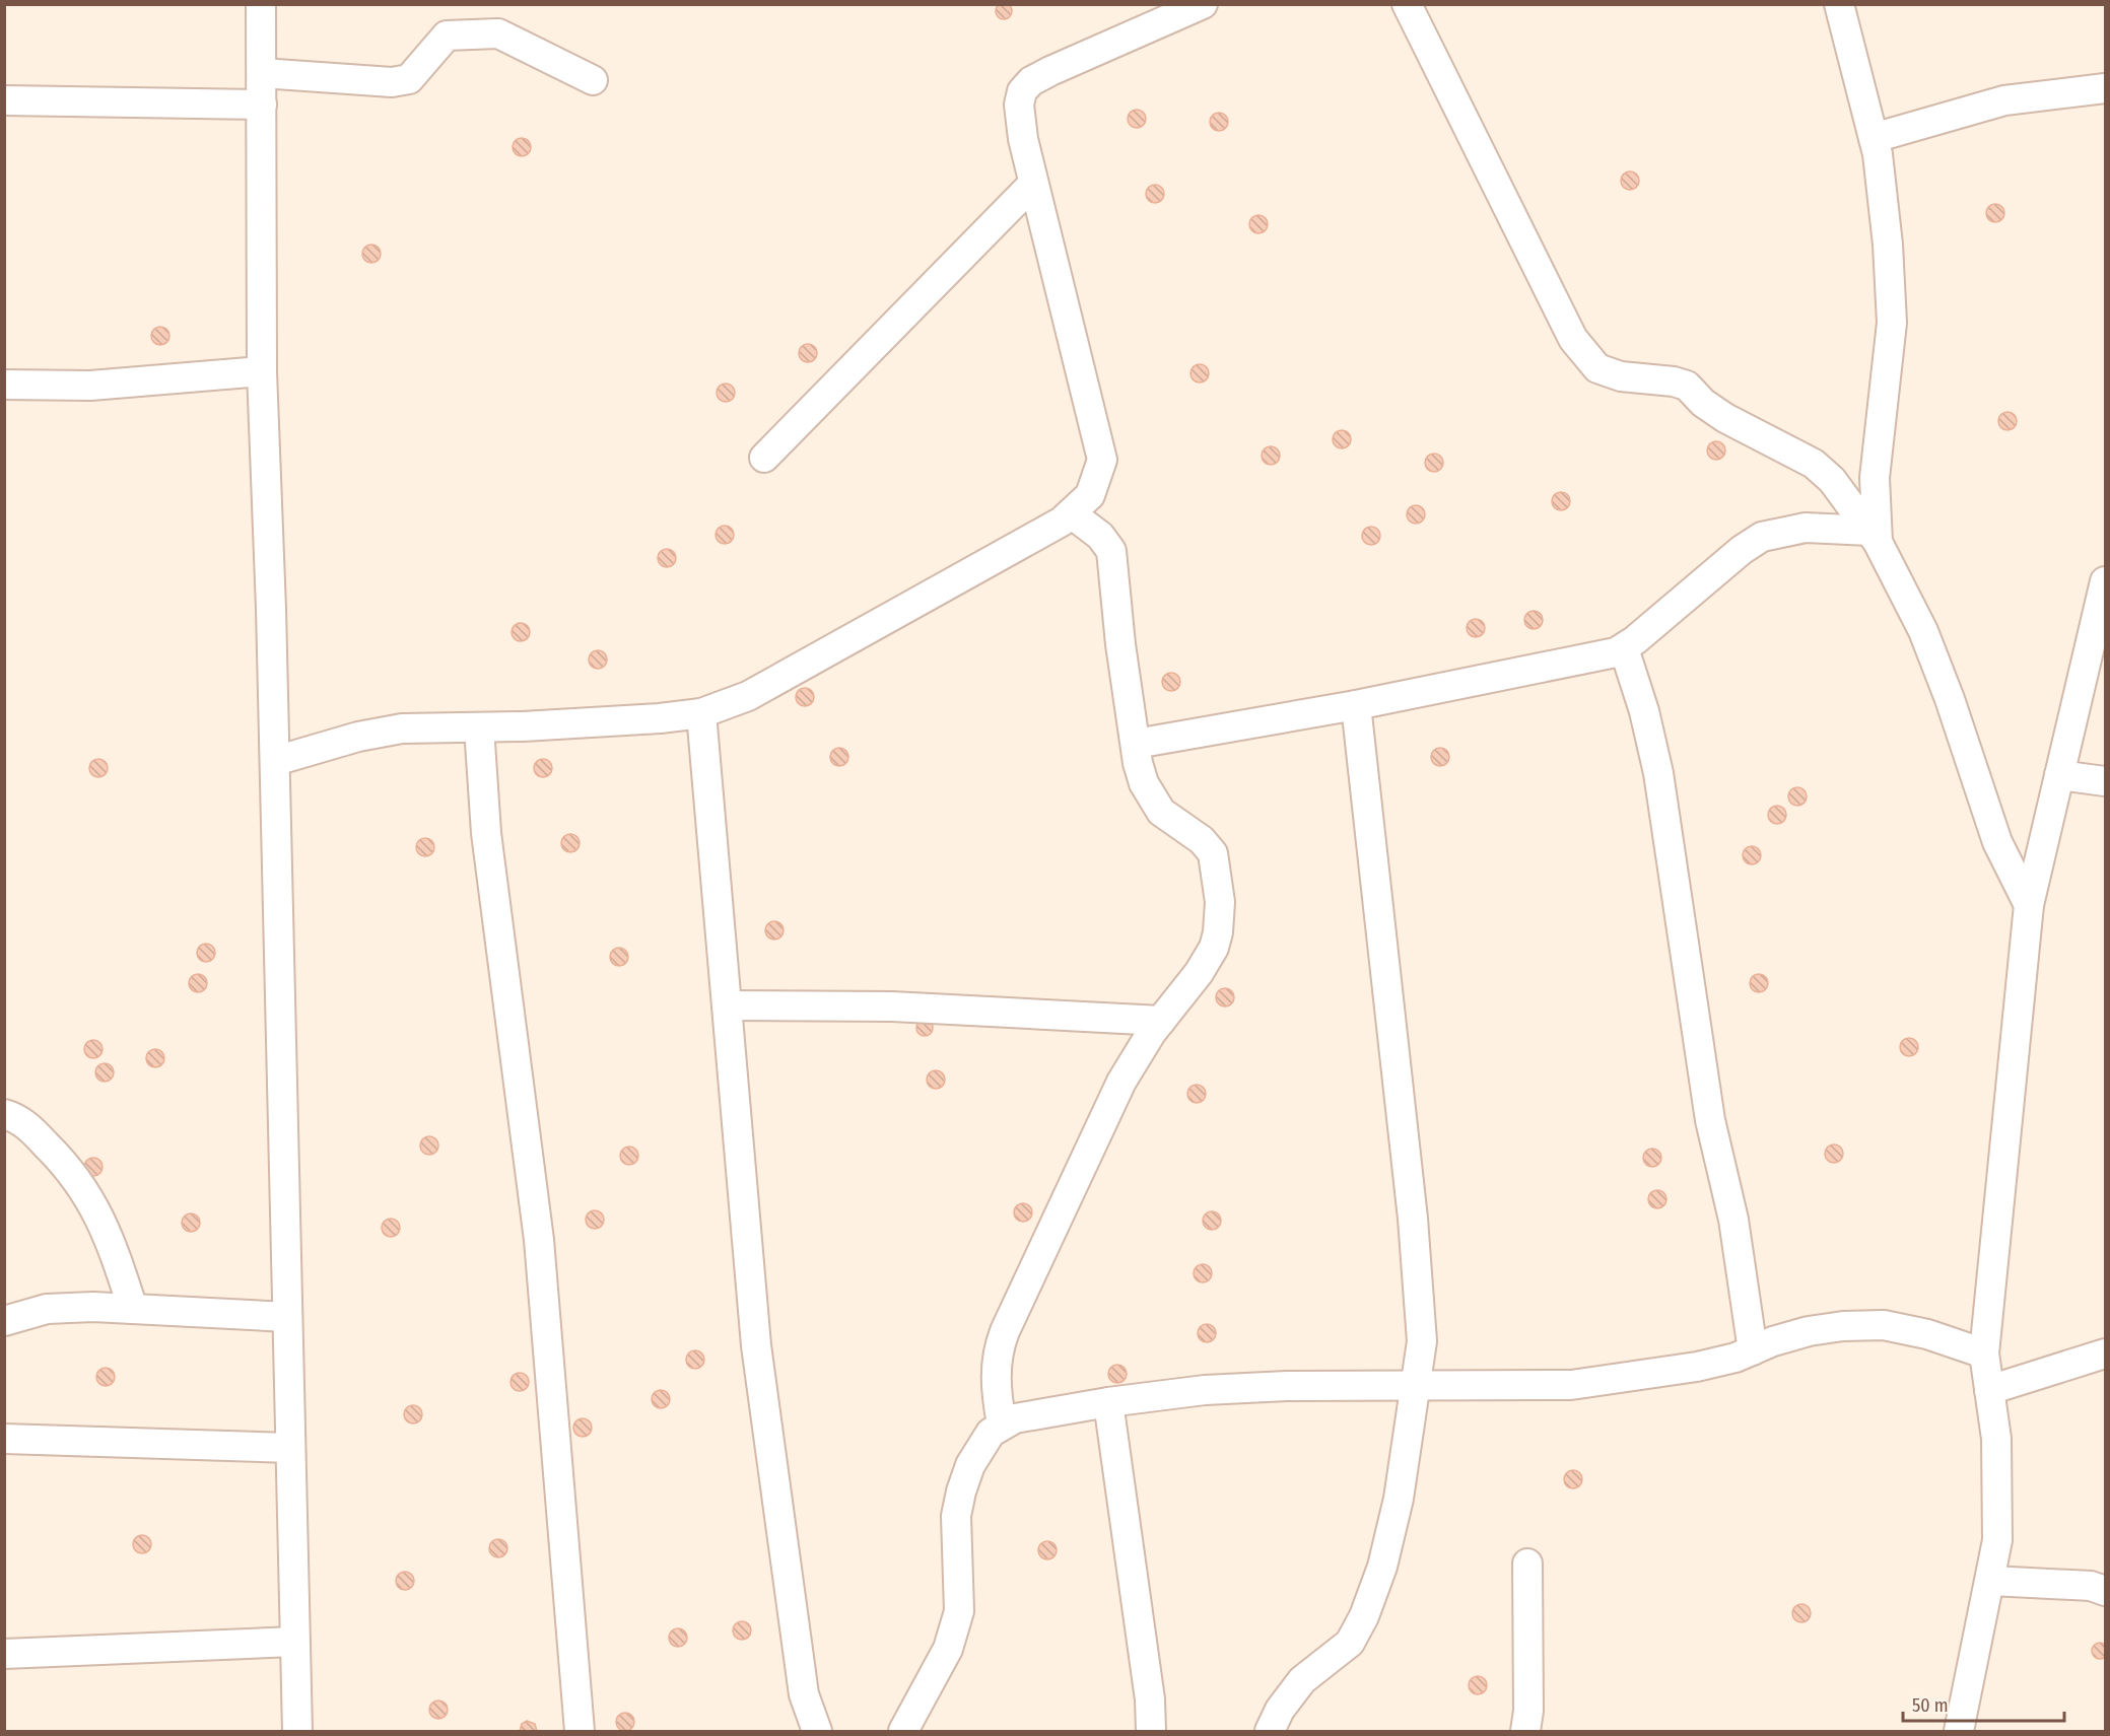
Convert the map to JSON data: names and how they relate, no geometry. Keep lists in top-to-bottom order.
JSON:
{
  "scale_bar": "50 m"
}
